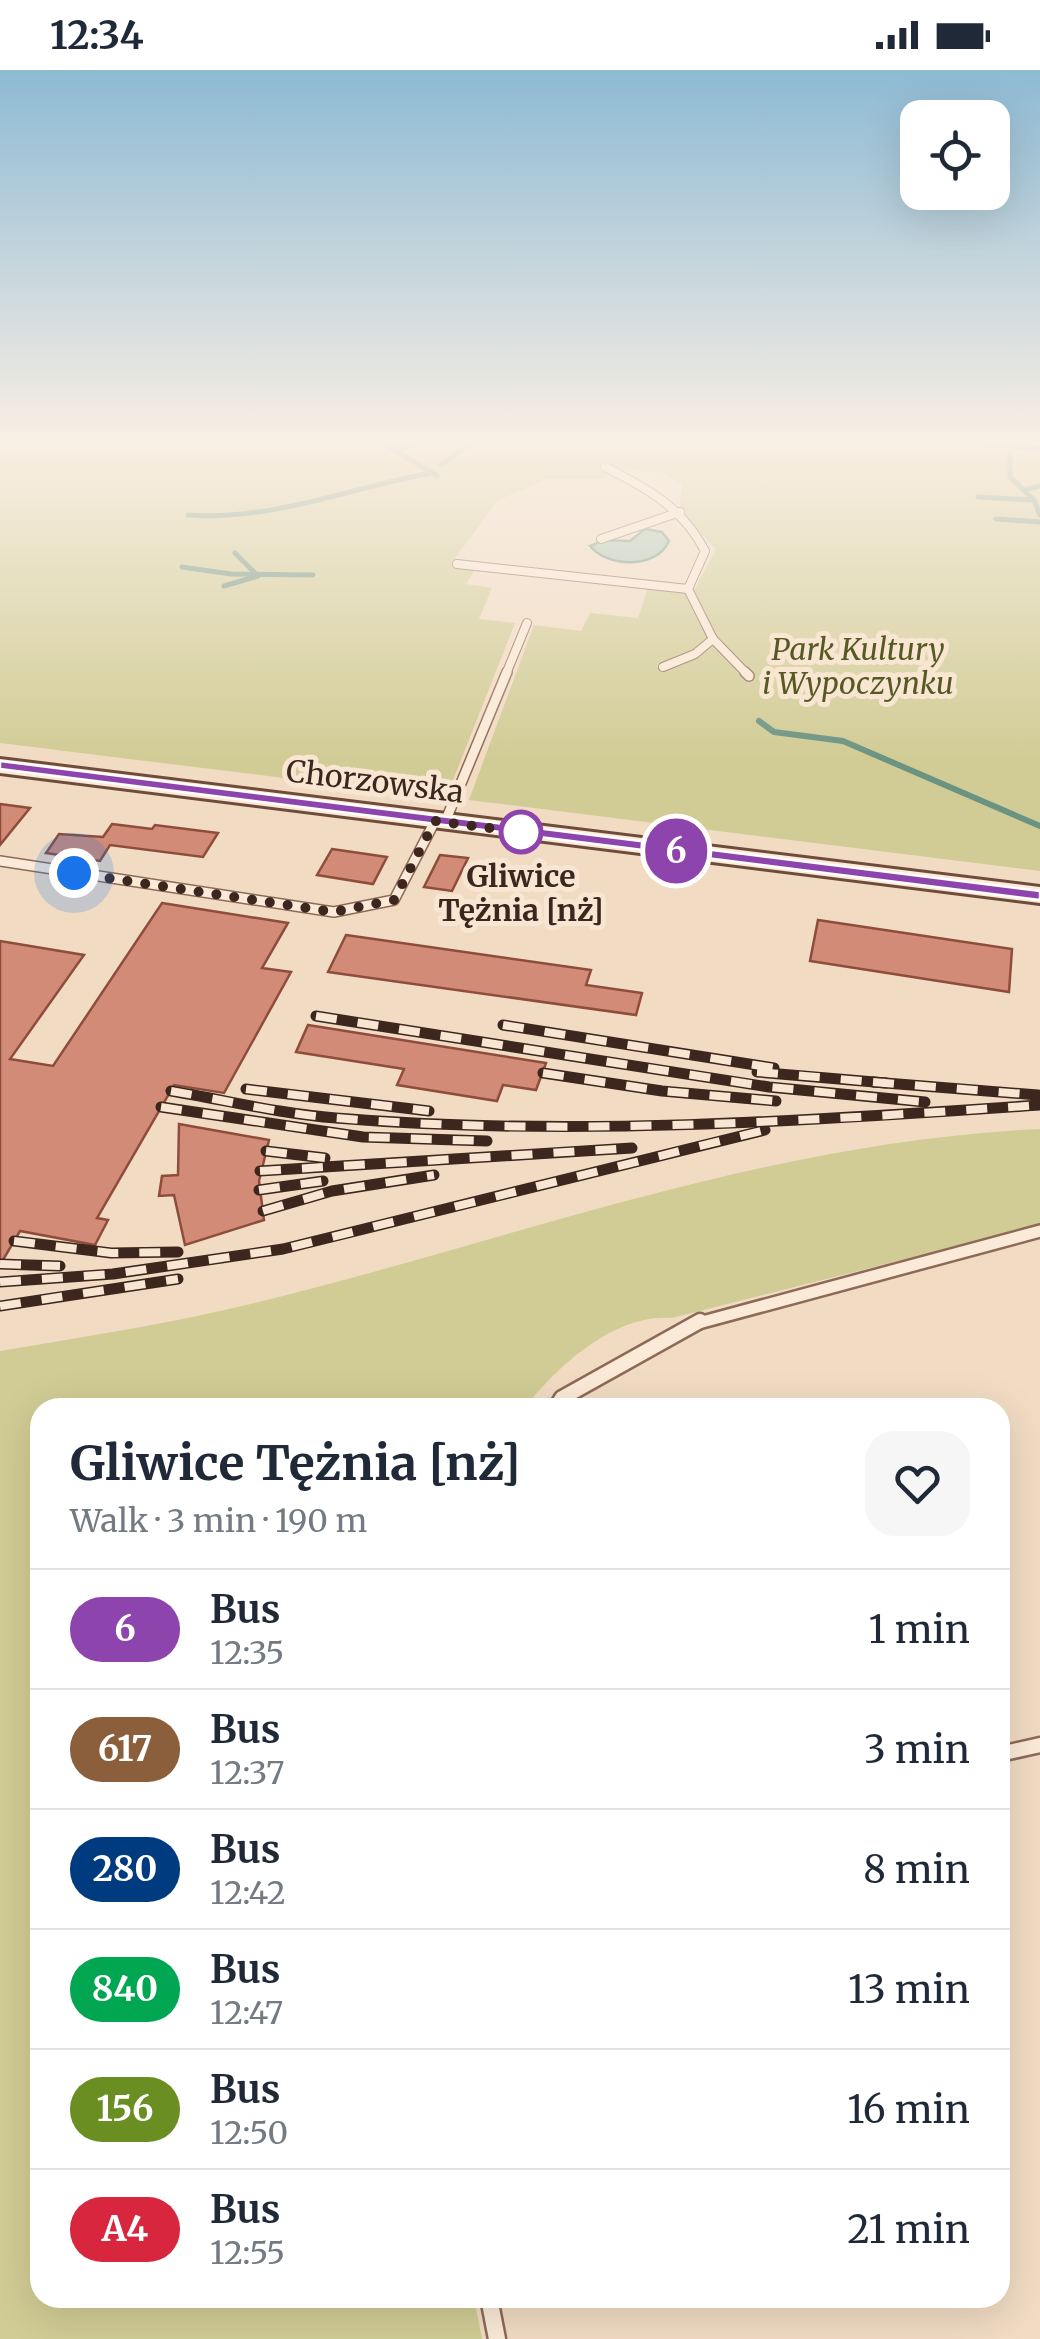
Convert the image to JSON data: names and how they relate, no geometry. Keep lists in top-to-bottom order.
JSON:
{
  "streets": {
    "main road": ["Chorzowska"]
  },
  "parks": ["Park Kultury i Wypoczynku"],
  "places": ["Gliwice Tężnia [nż]"],
  "lines": ["bus line 6"],
  "page": {
    "status": "12:34",
    "on_map": "6",
    "heading": ["Gliwice Tężnia [nż]", "Walk · 3 min · 190 m"],
    "list": [
      {
        "mark": "6",
        "name": "Bus",
        "note": "12:35",
        "value": "1 min"
      },
      {
        "mark": "617",
        "name": "Bus",
        "note": "12:37",
        "value": "3 min"
      },
      {
        "mark": "280",
        "name": "Bus",
        "note": "12:42",
        "value": "8 min"
      },
      {
        "mark": "840",
        "name": "Bus",
        "note": "12:47",
        "value": "13 min"
      },
      {
        "mark": "156",
        "name": "Bus",
        "note": "12:50",
        "value": "16 min"
      },
      {
        "mark": "A4",
        "name": "Bus",
        "note": "12:55",
        "value": "21 min"
      }
    ]
  }
}
